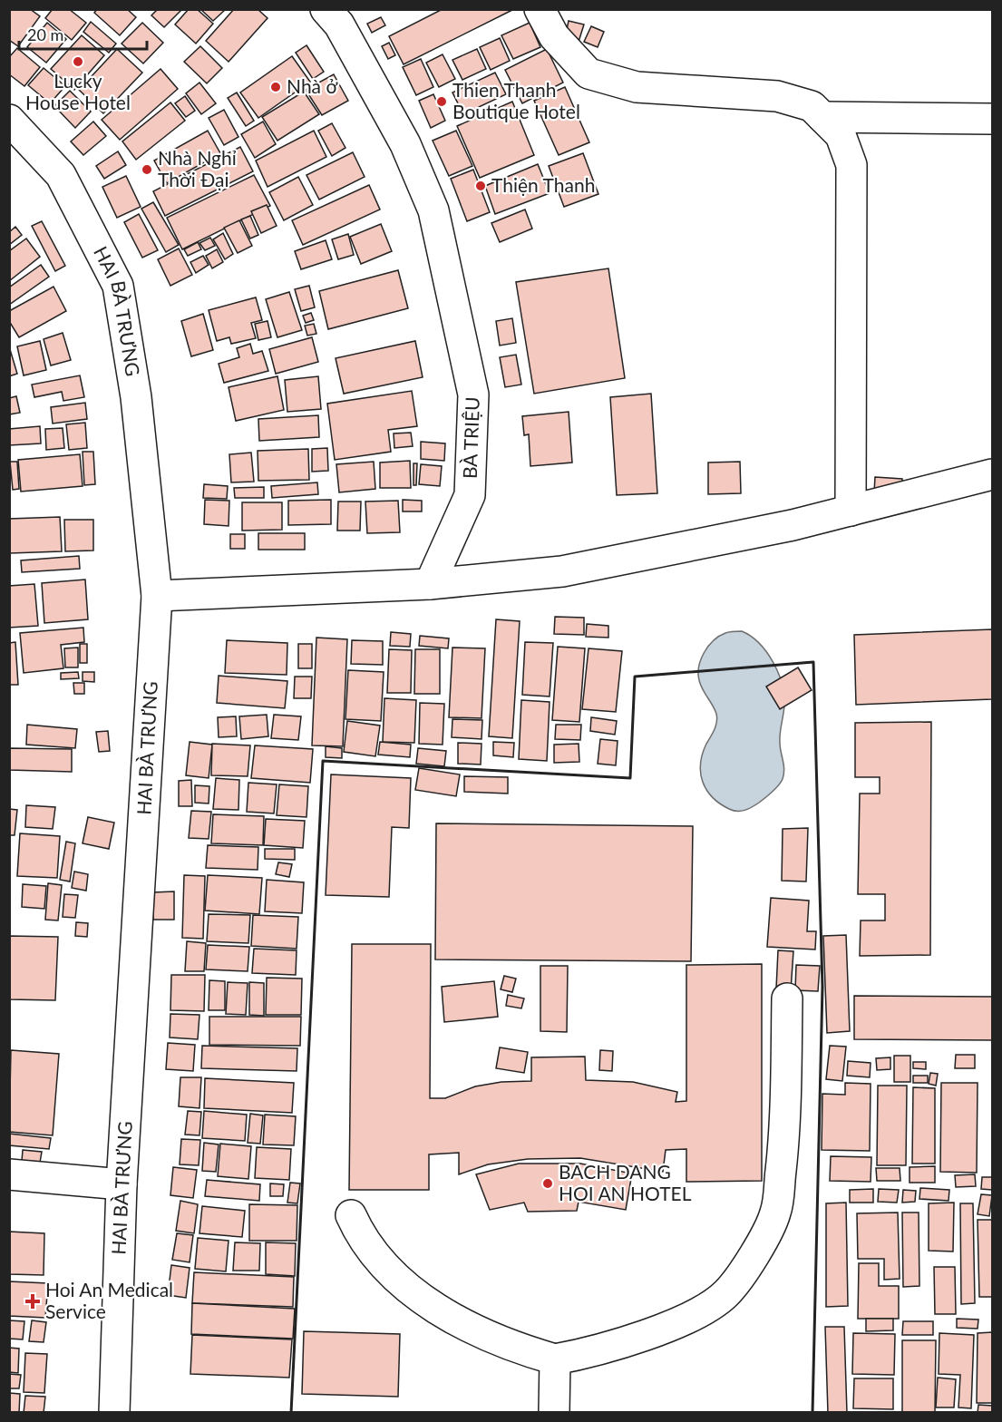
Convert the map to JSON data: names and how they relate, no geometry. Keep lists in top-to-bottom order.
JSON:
{
  "streets": {
    "street": ["HAI BÀ TRƯNG", "BÀ TRIỆU"]
  },
  "places": {
    "other": [
      "Lucky House Hotel",
      "Nhà ở",
      "Thien Thanh Boutique Hotel",
      "Nhà Nghỉ Thời Đại",
      "Thiện Thanh",
      "BACH DANG HOI AN HOTEL"
    ],
    "health": ["Hoi An Medical Service"]
  },
  "scale_bar": "20 m"
}
